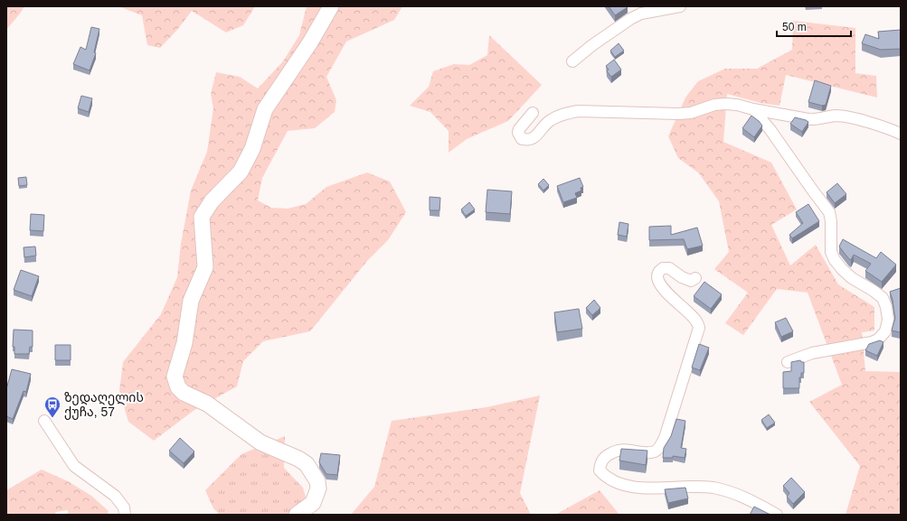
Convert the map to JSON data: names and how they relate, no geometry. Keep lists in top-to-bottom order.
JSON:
{
  "places": {
    "bus stop": ["ზედაღელის ქუჩა, 57"]
  },
  "scale_bar": "50 m"
}
